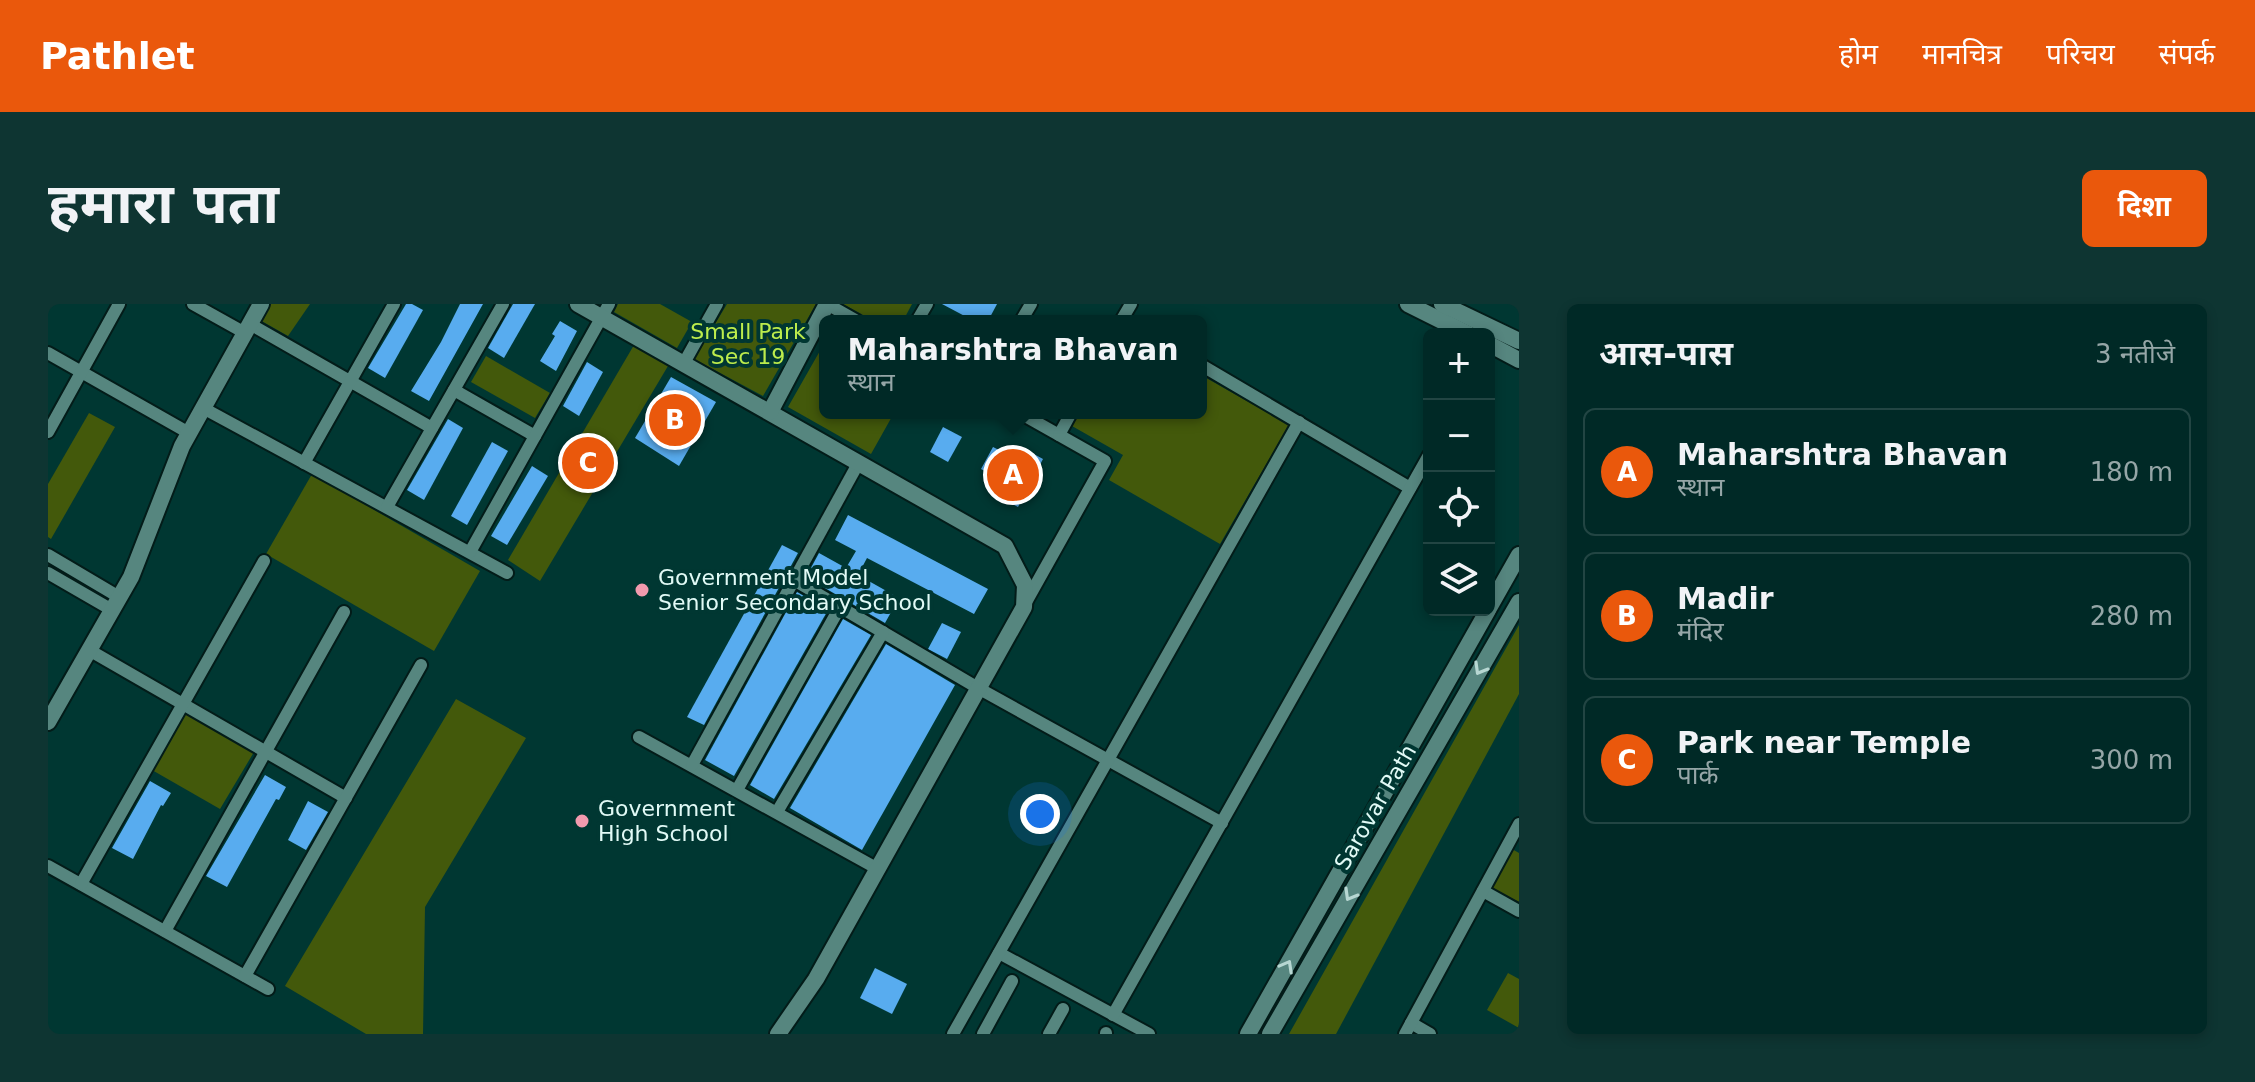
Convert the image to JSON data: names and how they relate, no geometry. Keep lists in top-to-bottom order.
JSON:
{
  "streets": {
    "street": ["Sarovar Path"]
  },
  "parks": ["Small Park Sec 19"],
  "places": ["Government Model Senior Secondary School", "Government High School"],
  "page": {
    "header": "Pathlet",
    "nav": [
      "होम",
      "मानचित्र",
      "परिचय",
      "संपर्क"
    ],
    "buttons": "दिशा",
    "title": "हमारा पता",
    "heading": ["आस-पास", "3 नतीजे"],
    "popup": ["Maharshtra Bhavan", "स्थान"],
    "map_buttons": ["+", "−"],
    "pins": ["B", "C", "A"],
    "list": [
      {
        "mark": "A",
        "name": "Maharshtra Bhavan",
        "note": "स्थान",
        "value": "180 m"
      },
      {
        "mark": "B",
        "name": "Madir",
        "note": "मंदिर",
        "value": "280 m"
      },
      {
        "mark": "C",
        "name": "Park near Temple",
        "note": "पार्क",
        "value": "300 m"
      }
    ]
  }
}
